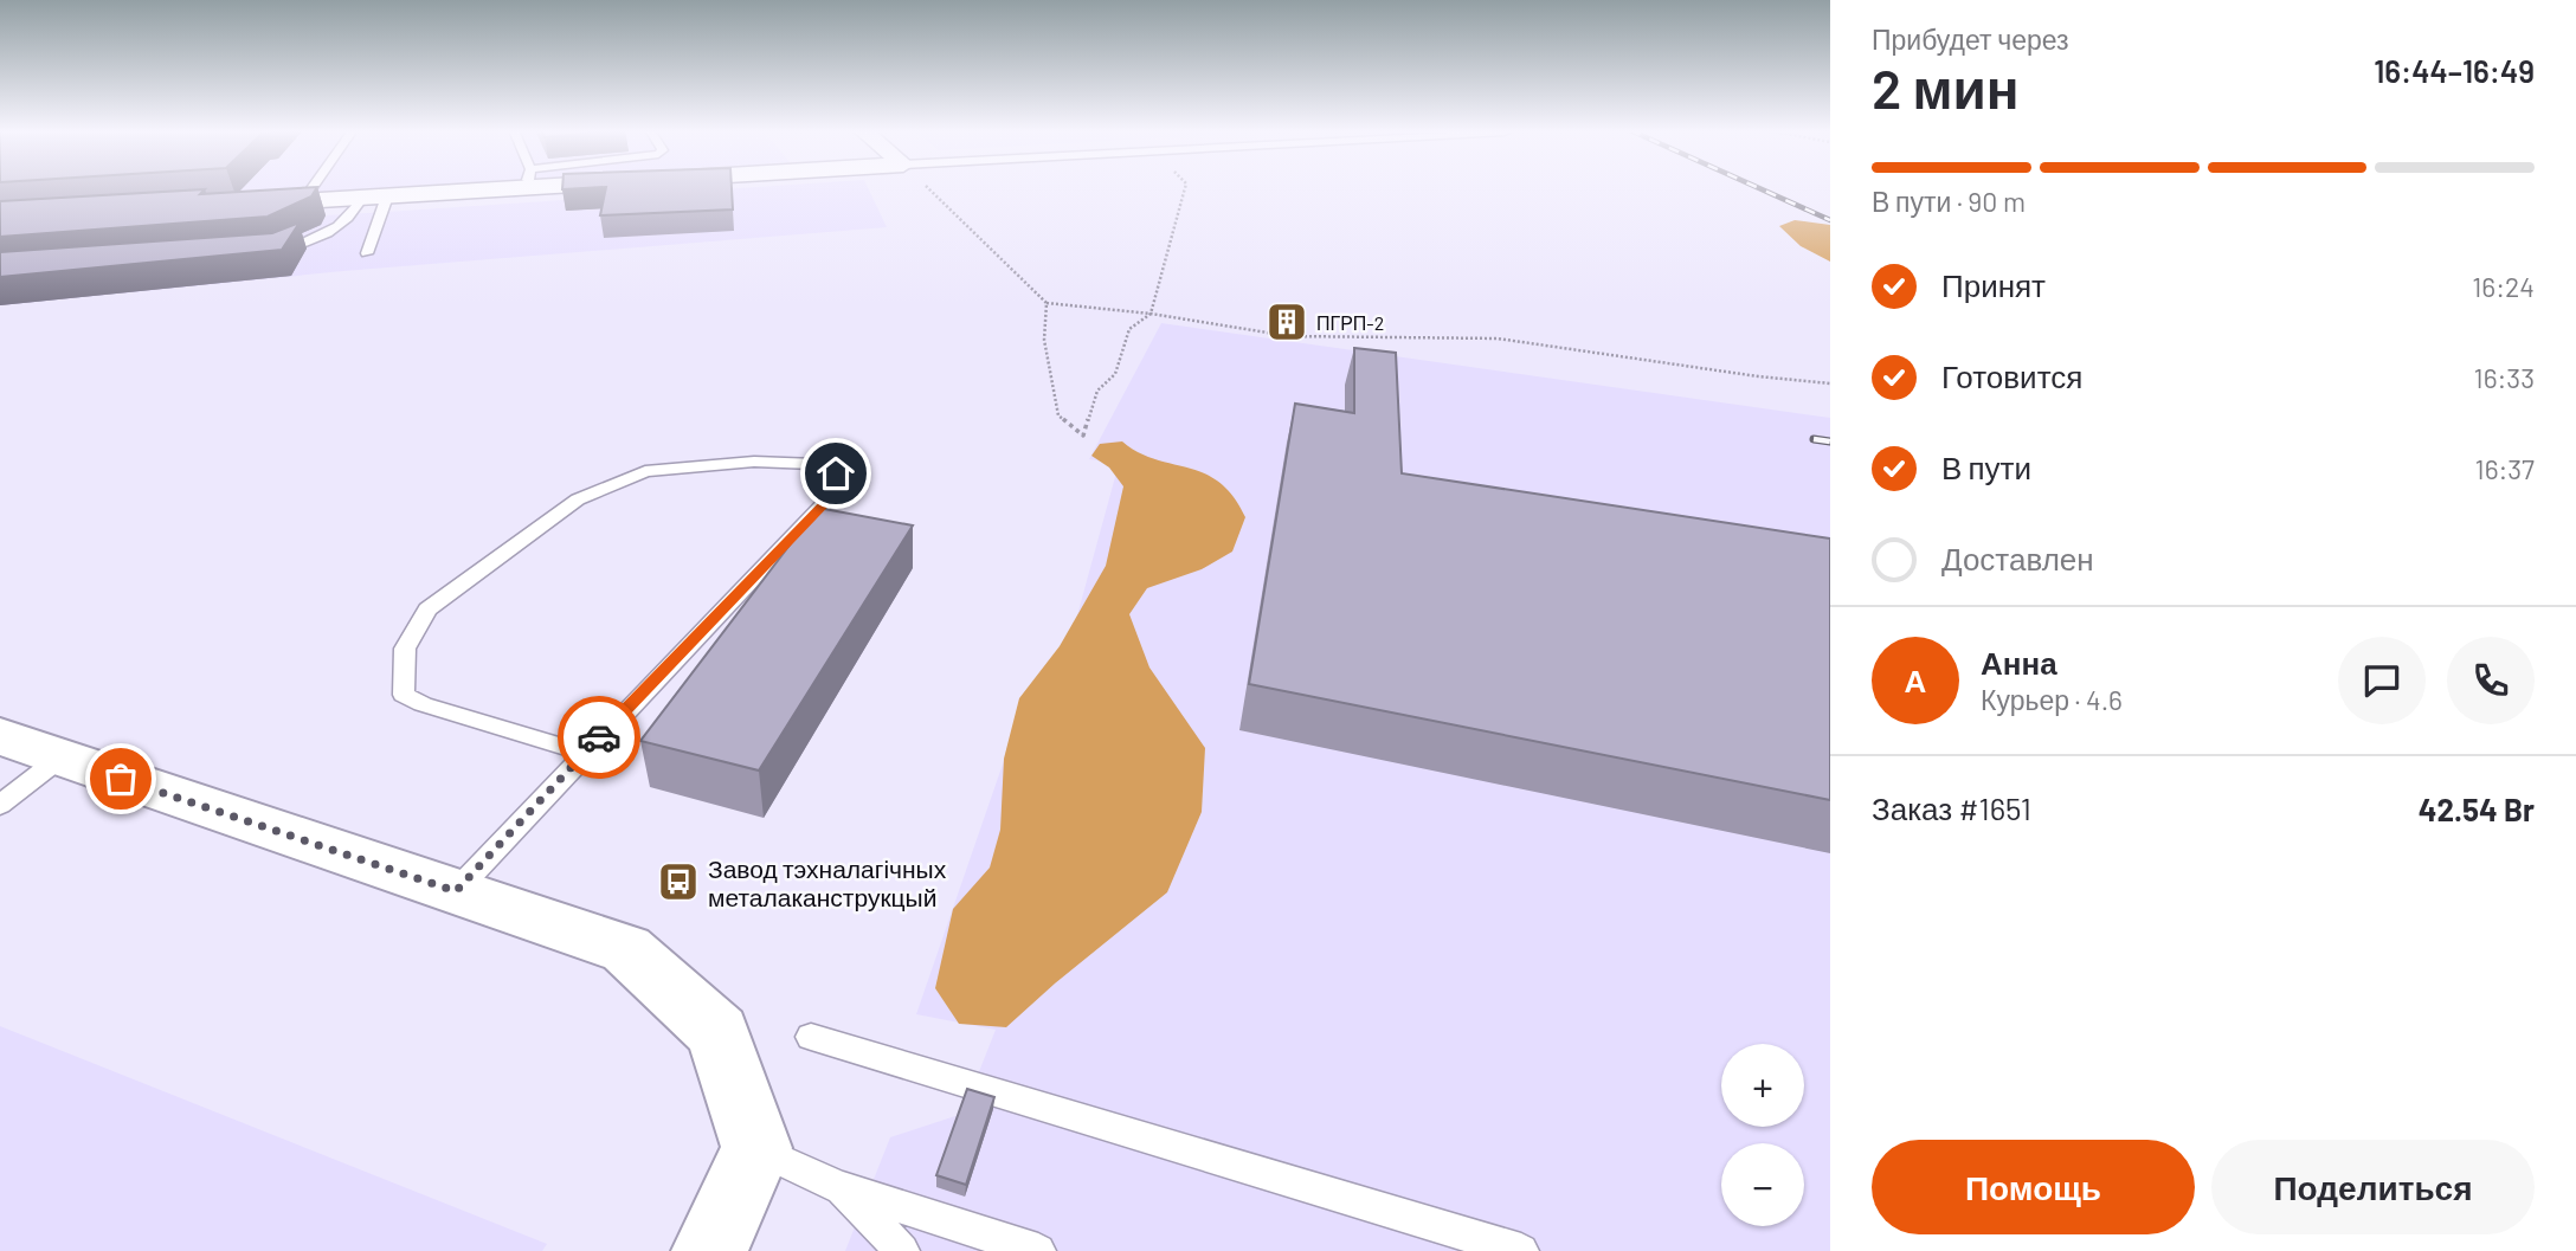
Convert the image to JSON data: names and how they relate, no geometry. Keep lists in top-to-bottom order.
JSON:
{
  "places": {
    "building": ["ПГРП-2"],
    "bus stop": ["Завод тэхналагічных металаканструкцый"]
  },
  "page": {
    "heading": ["2 мин", "Прибудет через", "16:44–16:49"],
    "panel": [
      "Анна",
      "Курьер · 4.6",
      "Заказ #1651",
      "42.54 Br"
    ],
    "bar": "В пути · 90 m",
    "list": [
      ["Принят", "16:24"],
      ["Готовится", "16:33"],
      ["В пути", "16:37"],
      "Доставлен"
    ],
    "round": "А",
    "map_buttons": ["+", "−"],
    "buttons": ["Помощь", "Поделиться"]
  }
}
